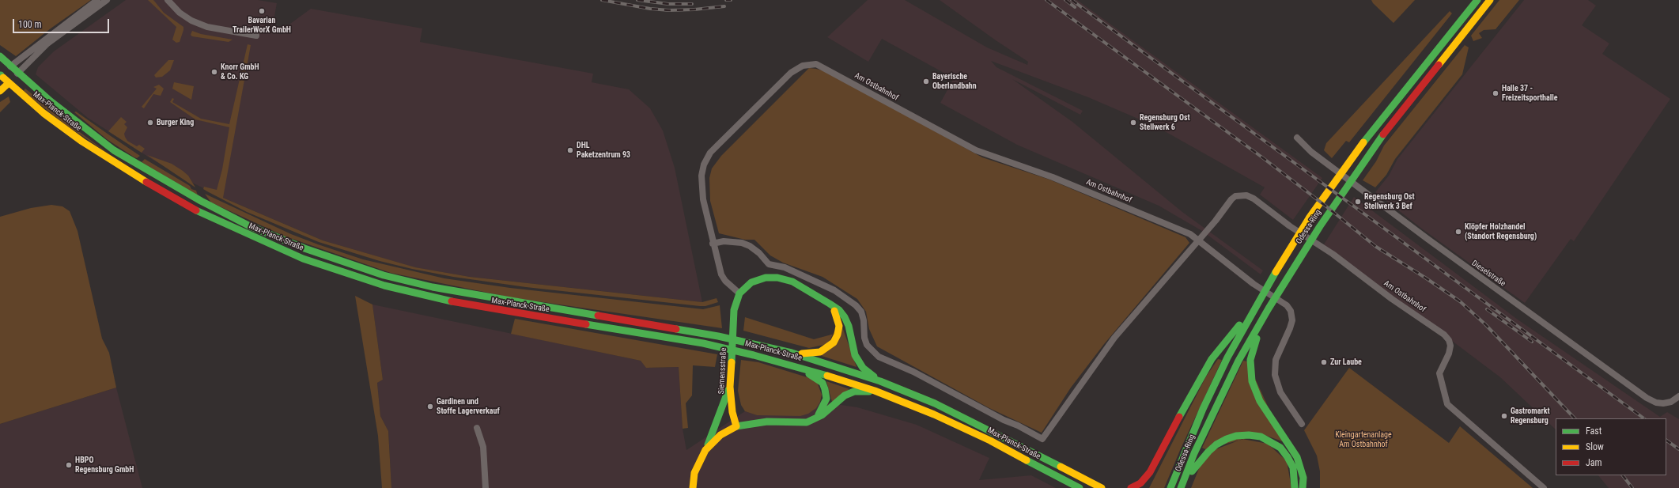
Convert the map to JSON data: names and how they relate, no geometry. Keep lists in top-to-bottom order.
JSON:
{
  "streets": {
    "main road": ["Max-Planck-Straße", "Odessa-Ring", "Siemensstraße"],
    "street": ["Am Ostbahnhof", "Dieselstraße"]
  },
  "crossings": [
    ["Am Ostbahnhof", "Siemensstraße"]
  ],
  "parks": ["Kleingartenanlage Am Ostbahnhof"],
  "places": [
    "Bavarian TrailerWorX GmbH",
    "Knorr GmbH & Co. KG",
    "Bayerische Oberlandbahn",
    "Halle 37 - Freizeitsporthalle",
    "Burger King",
    "Regensburg Ost Stellwerk 6",
    "DHL Paketzentrum 93",
    "Regensburg Ost Stellwerk 3 Bef",
    "Klöpfer Holzhandel (Standort Regensburg)",
    "Zur Laube",
    "Gardinen und Stoffe Lagerverkauf",
    "Gastromarkt Regensburg",
    "HBPO Regensburg GmbH"
  ],
  "legend": ["Fast", "Slow", "Jam"],
  "scale_bar": "100 m"
}
